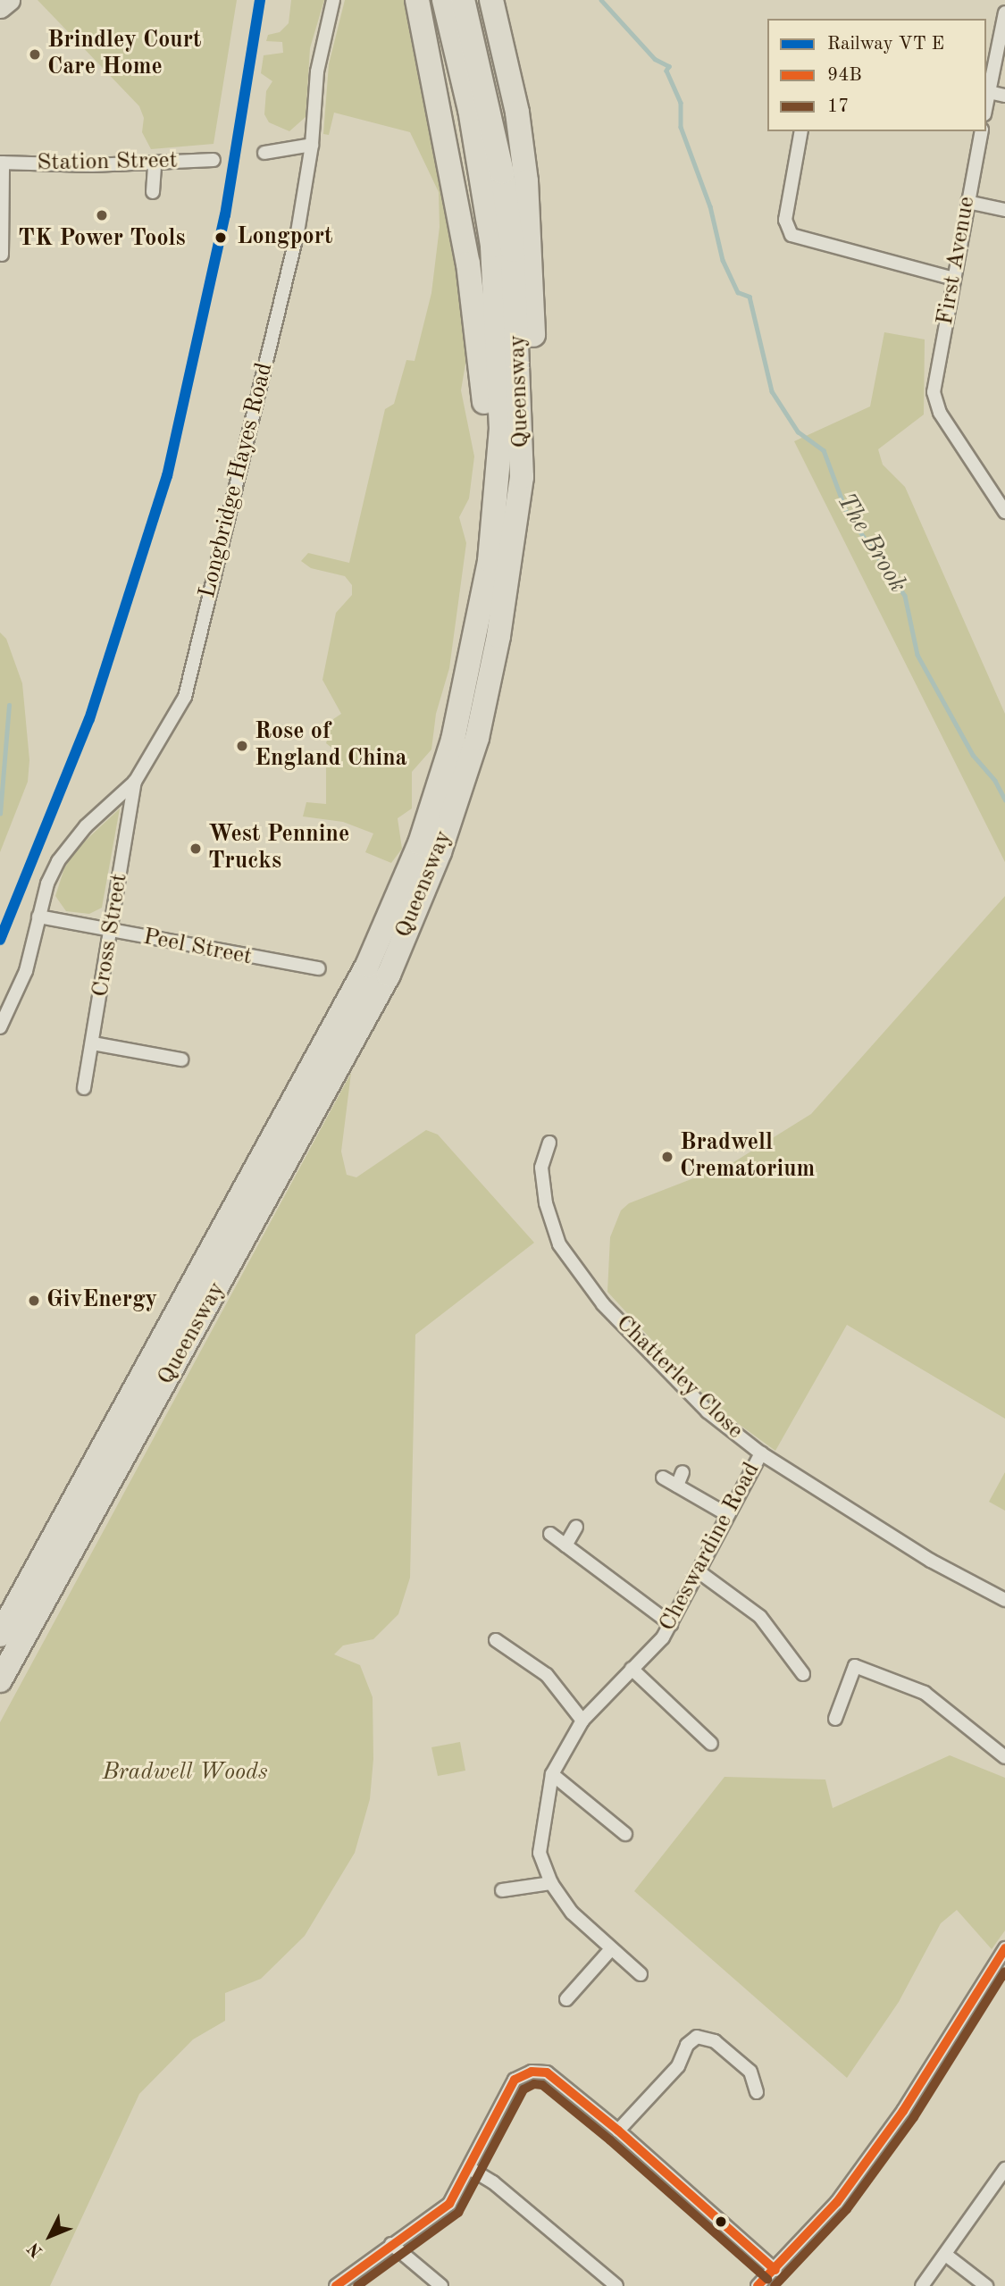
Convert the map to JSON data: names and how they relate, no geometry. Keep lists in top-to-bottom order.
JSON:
{
  "streets": {
    "highway": ["Queensway"],
    "street": [
      "Station Street",
      "First Avenue",
      "Longbridge Hayes Road",
      "Cross Street",
      "Peel Street",
      "Chatterley Close",
      "Cheswardine Road"
    ]
  },
  "crossings": [
    ["Longbridge Hayes Road", "Cross Street"],
    ["Longbridge Hayes Road", "Peel Street"],
    ["Cross Street", "Peel Street"],
    ["Chatterley Close", "Cheswardine Road"]
  ],
  "water": ["The Brook"],
  "parks": ["Bradwell Woods"],
  "places": [
    "Brindley Court Care Home",
    "TK Power Tools",
    "Longport",
    "Rose of England China",
    "West Pennine Trucks",
    "Bradwell Crematorium",
    "GivEnergy"
  ],
  "lines": ["transit line 94B", "transit line 17"],
  "legend": ["Railway VT E", "94B", "17"],
  "north": "bottom left"
}
